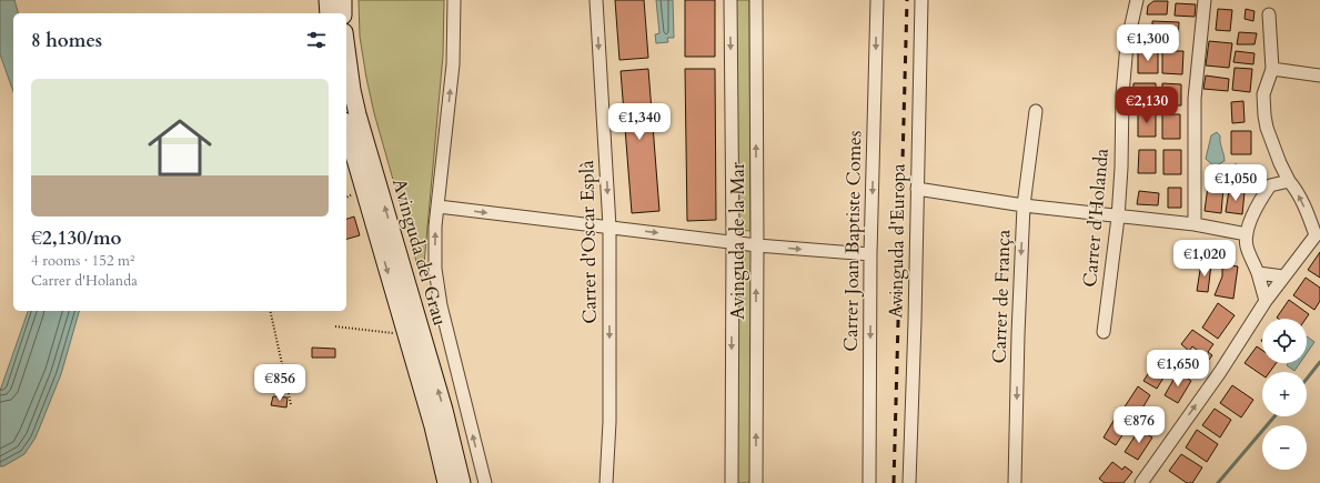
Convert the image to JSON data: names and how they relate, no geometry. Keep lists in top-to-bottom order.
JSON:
{
  "streets": {
    "main road": ["Avinguda del Grau"],
    "street": [
      "Carrer d'Holanda",
      "Avinguda de la Mar",
      "Carrer Joan Baptiste Comes",
      "Avinguda d'Europa",
      "Carrer d'Oscar Esplà",
      "Carrer de França"
    ]
  },
  "one_way": ["Carrer Joan Baptiste Comes", "Carrer d'Oscar Esplà", "Carrer de França"],
  "page": {
    "heading": "8 homes",
    "price": [
      "€1,300",
      "€2,130",
      "€1,340",
      "€1,050",
      "€1,020",
      "€1,650",
      "€856",
      "€876"
    ],
    "list": [
      {
        "name": "€2,130/mo",
        "note": "4 rooms · 152 m² · Carrer d'Holanda"
      }
    ],
    "map_buttons": ["+", "−"]
  }
}
